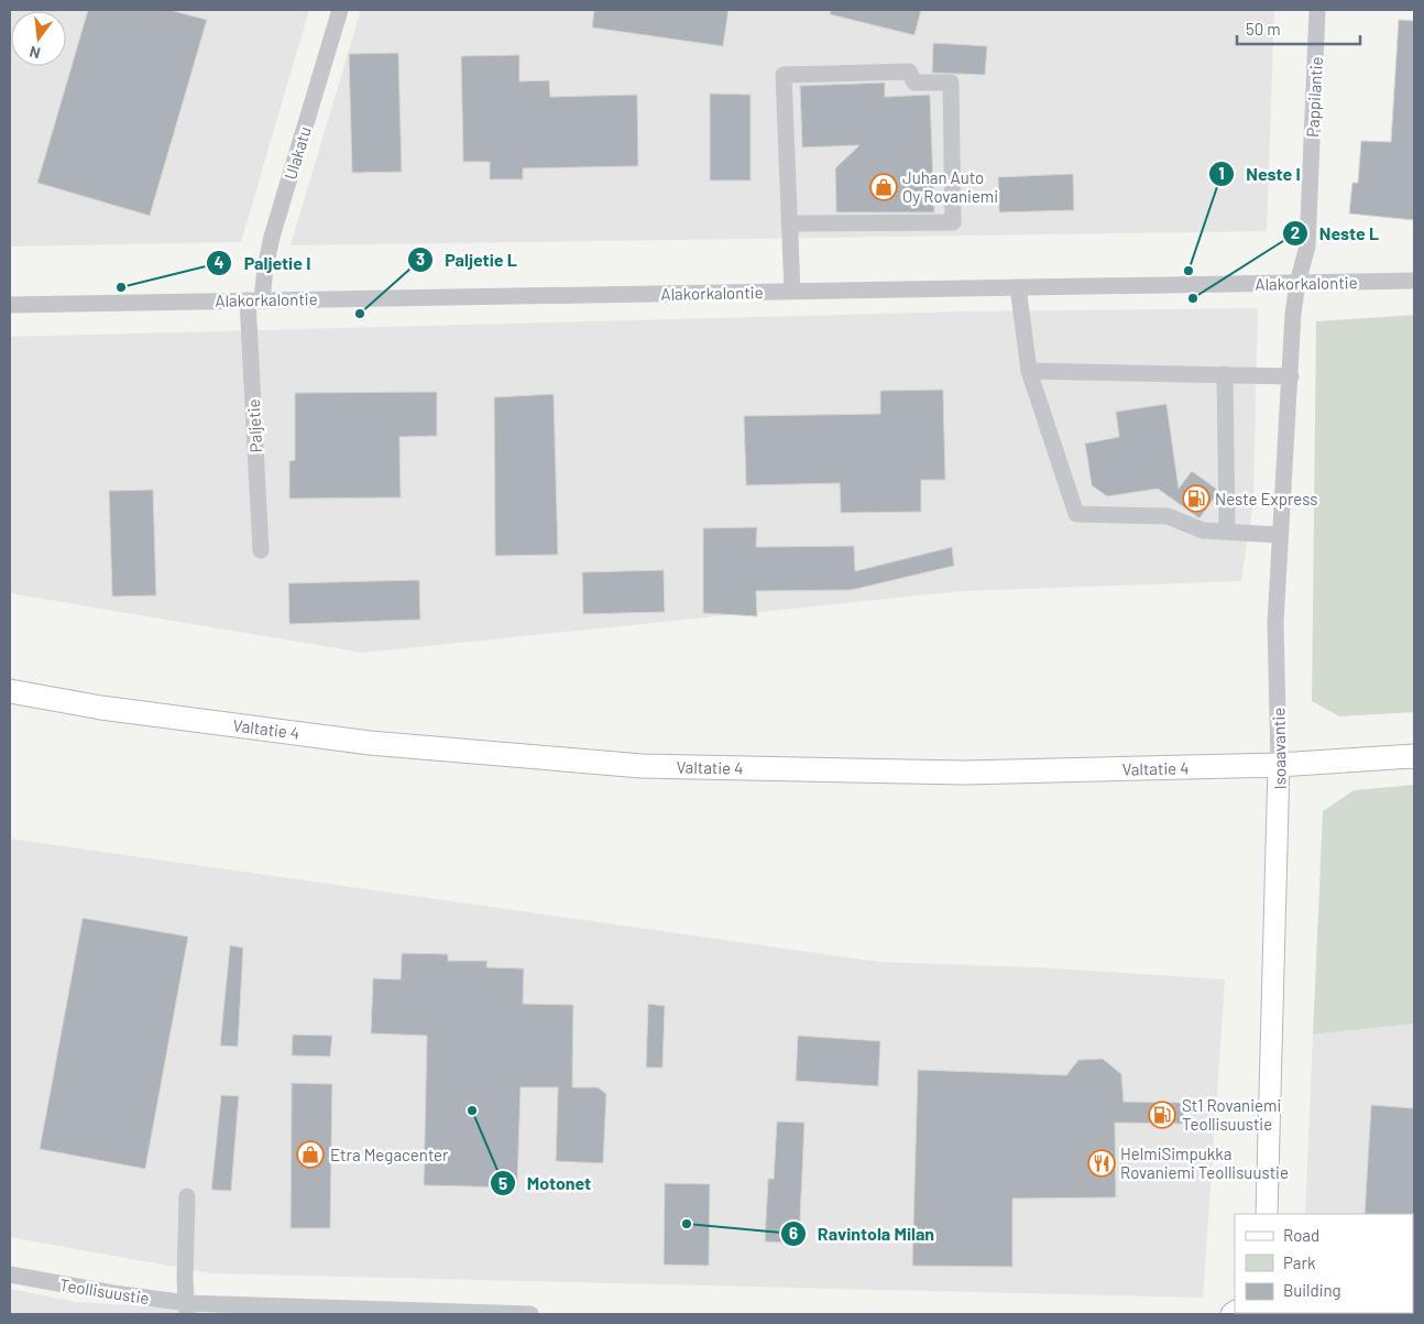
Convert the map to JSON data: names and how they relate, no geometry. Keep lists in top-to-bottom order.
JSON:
{
  "streets": {
    "highway": ["Valtatie 4"],
    "main road": ["Isoaavantie"],
    "street": [
      "Pappilantie",
      "Ulakatu",
      "Alakorkalontie",
      "Paljetie",
      "Teollisuustie"
    ]
  },
  "crossings": [
    ["Pappilantie", "Alakorkalontie"],
    ["Pappilantie", "Isoaavantie"],
    ["Ulakatu", "Alakorkalontie"],
    ["Ulakatu", "Paljetie"],
    ["Alakorkalontie", "Paljetie"],
    ["Alakorkalontie", "Isoaavantie"],
    ["Valtatie 4", "Isoaavantie"]
  ],
  "places": {
    "shop": ["Juhan Auto Oy Rovaniemi", "Etra Megacenter"],
    "other": [
      "Neste I",
      "Paljetie I",
      "Neste L",
      "Paljetie L",
      "Motonet",
      "Ravintola Milan"
    ],
    "fuel station": ["Neste Express", "St1 Rovaniemi Teollisuustie"],
    "restaurant": ["HelmiSimpukka Rovaniemi Teollisuustie"]
  },
  "legend": ["Road", "Park", "Building"],
  "scale_bar": "50 m",
  "north": "bottom"
}
